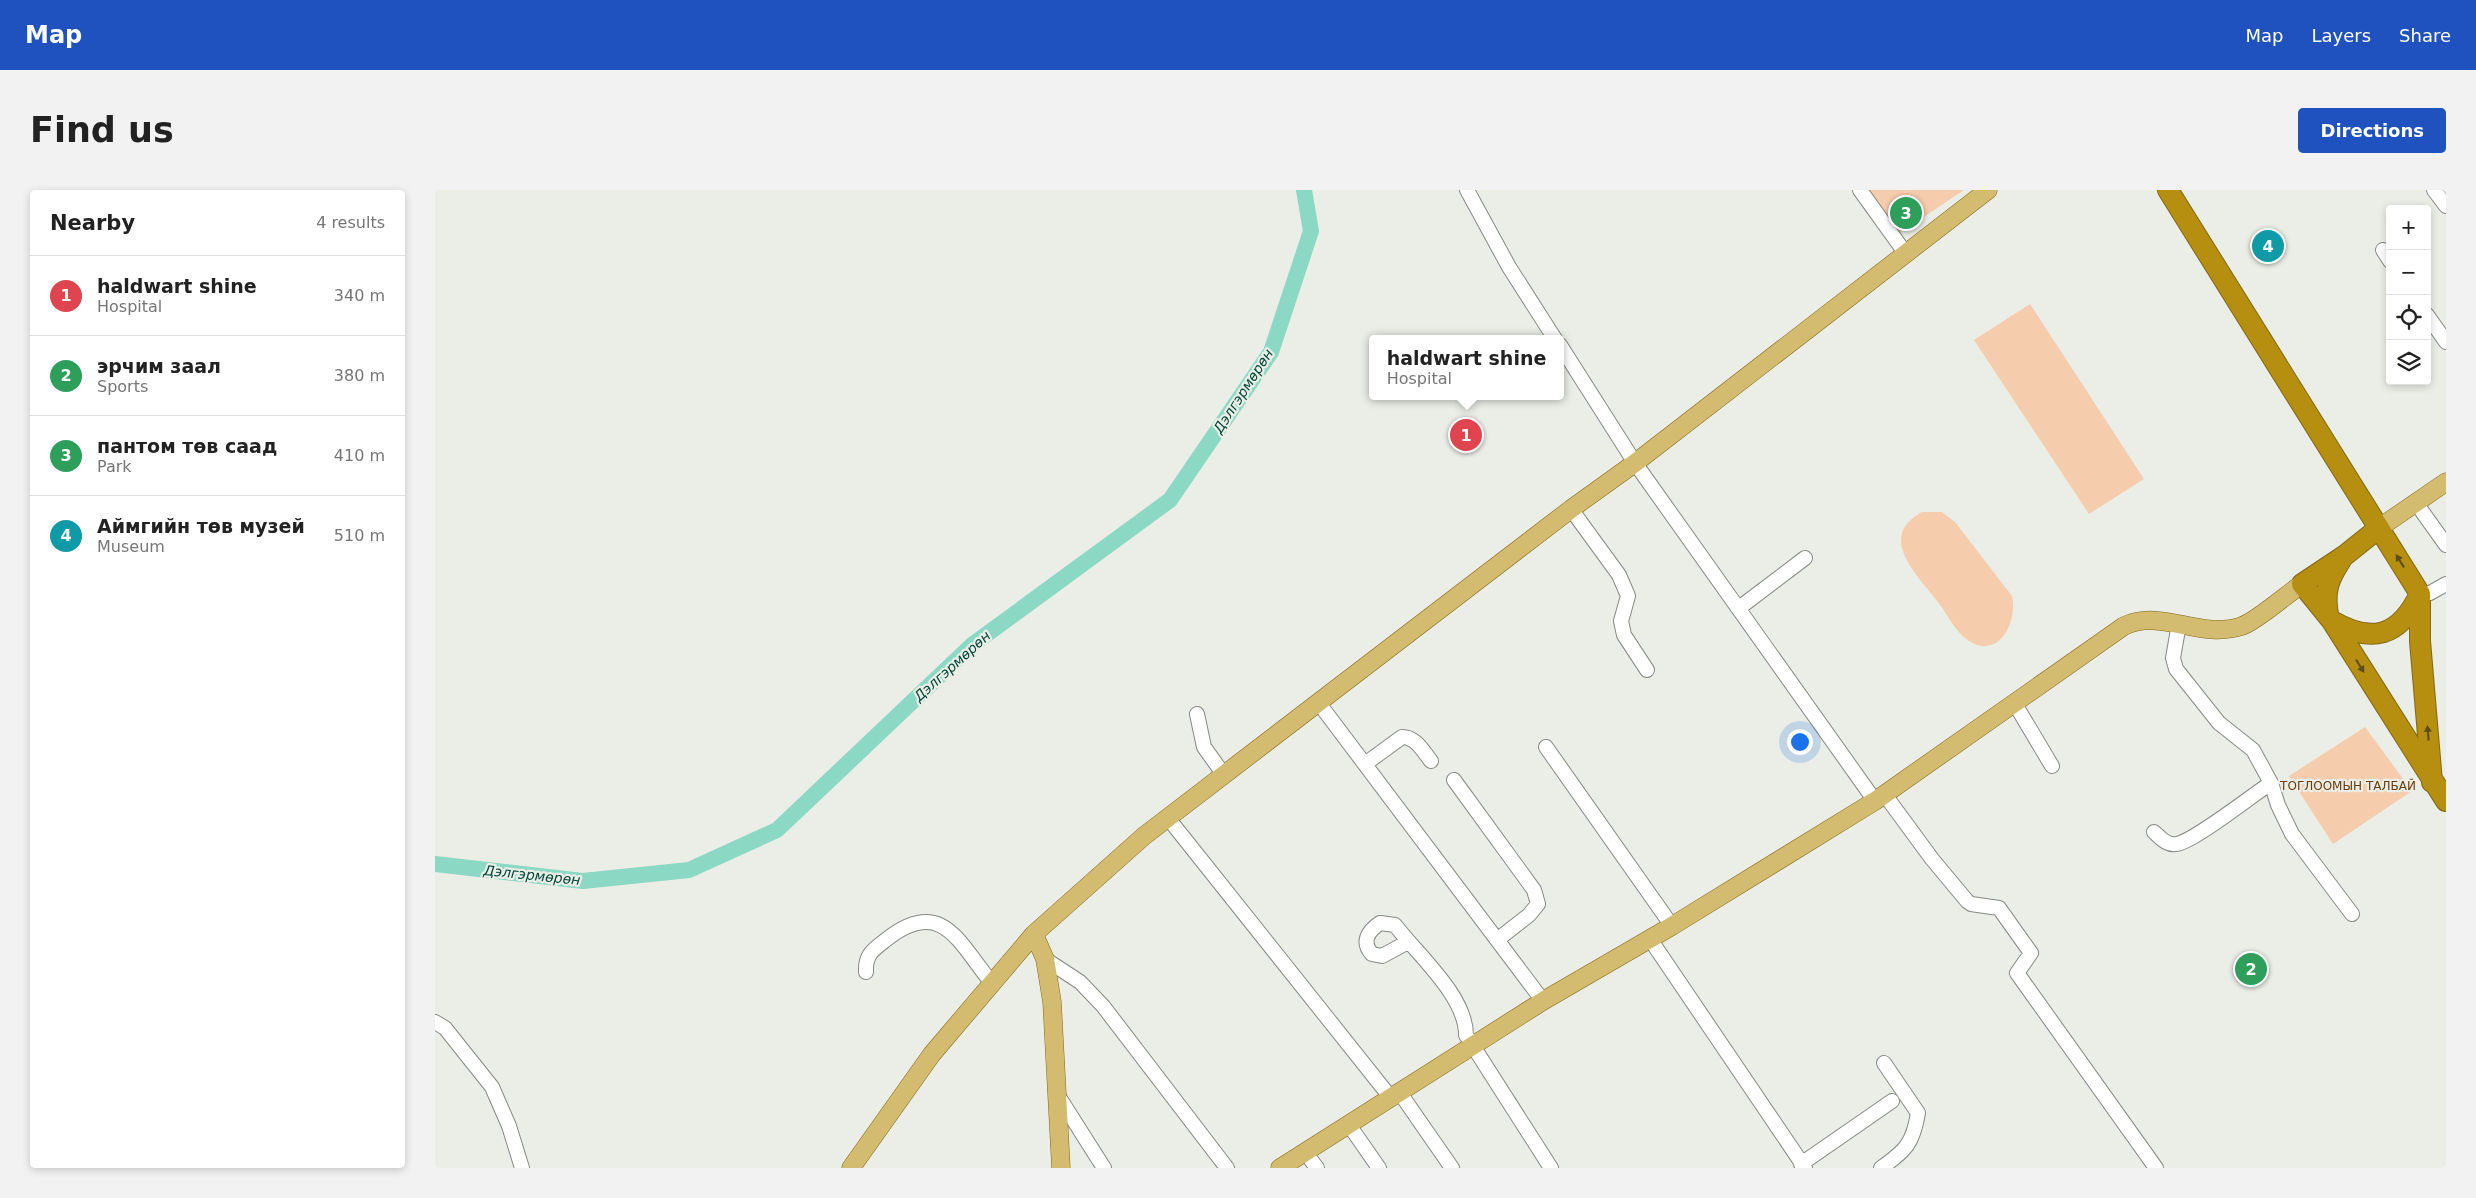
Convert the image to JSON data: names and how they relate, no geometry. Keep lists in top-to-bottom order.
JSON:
{
  "water": ["Дэлгэрмөрөн"],
  "parks": ["ТОГЛООМЫН ТАЛБАЙ"],
  "page": {
    "header": "Map",
    "nav": ["Map", "Layers", "Share"],
    "buttons": "Directions",
    "title": "Find us",
    "heading": ["Nearby", "4 results"],
    "pins": [
      "3",
      "4",
      "1",
      "2"
    ],
    "map_buttons": ["+", "−"],
    "list": [
      {
        "mark": "1",
        "name": "haldwart shine",
        "note": "Hospital",
        "value": "340 m"
      },
      {
        "mark": "2",
        "name": "эрчим заал",
        "note": "Sports",
        "value": "380 m"
      },
      {
        "mark": "3",
        "name": "пантом төв саад",
        "note": "Park",
        "value": "410 m"
      },
      {
        "mark": "4",
        "name": "Аймгийн төв музей",
        "note": "Museum",
        "value": "510 m"
      }
    ],
    "popup": ["haldwart shine", "Hospital"]
  }
}
